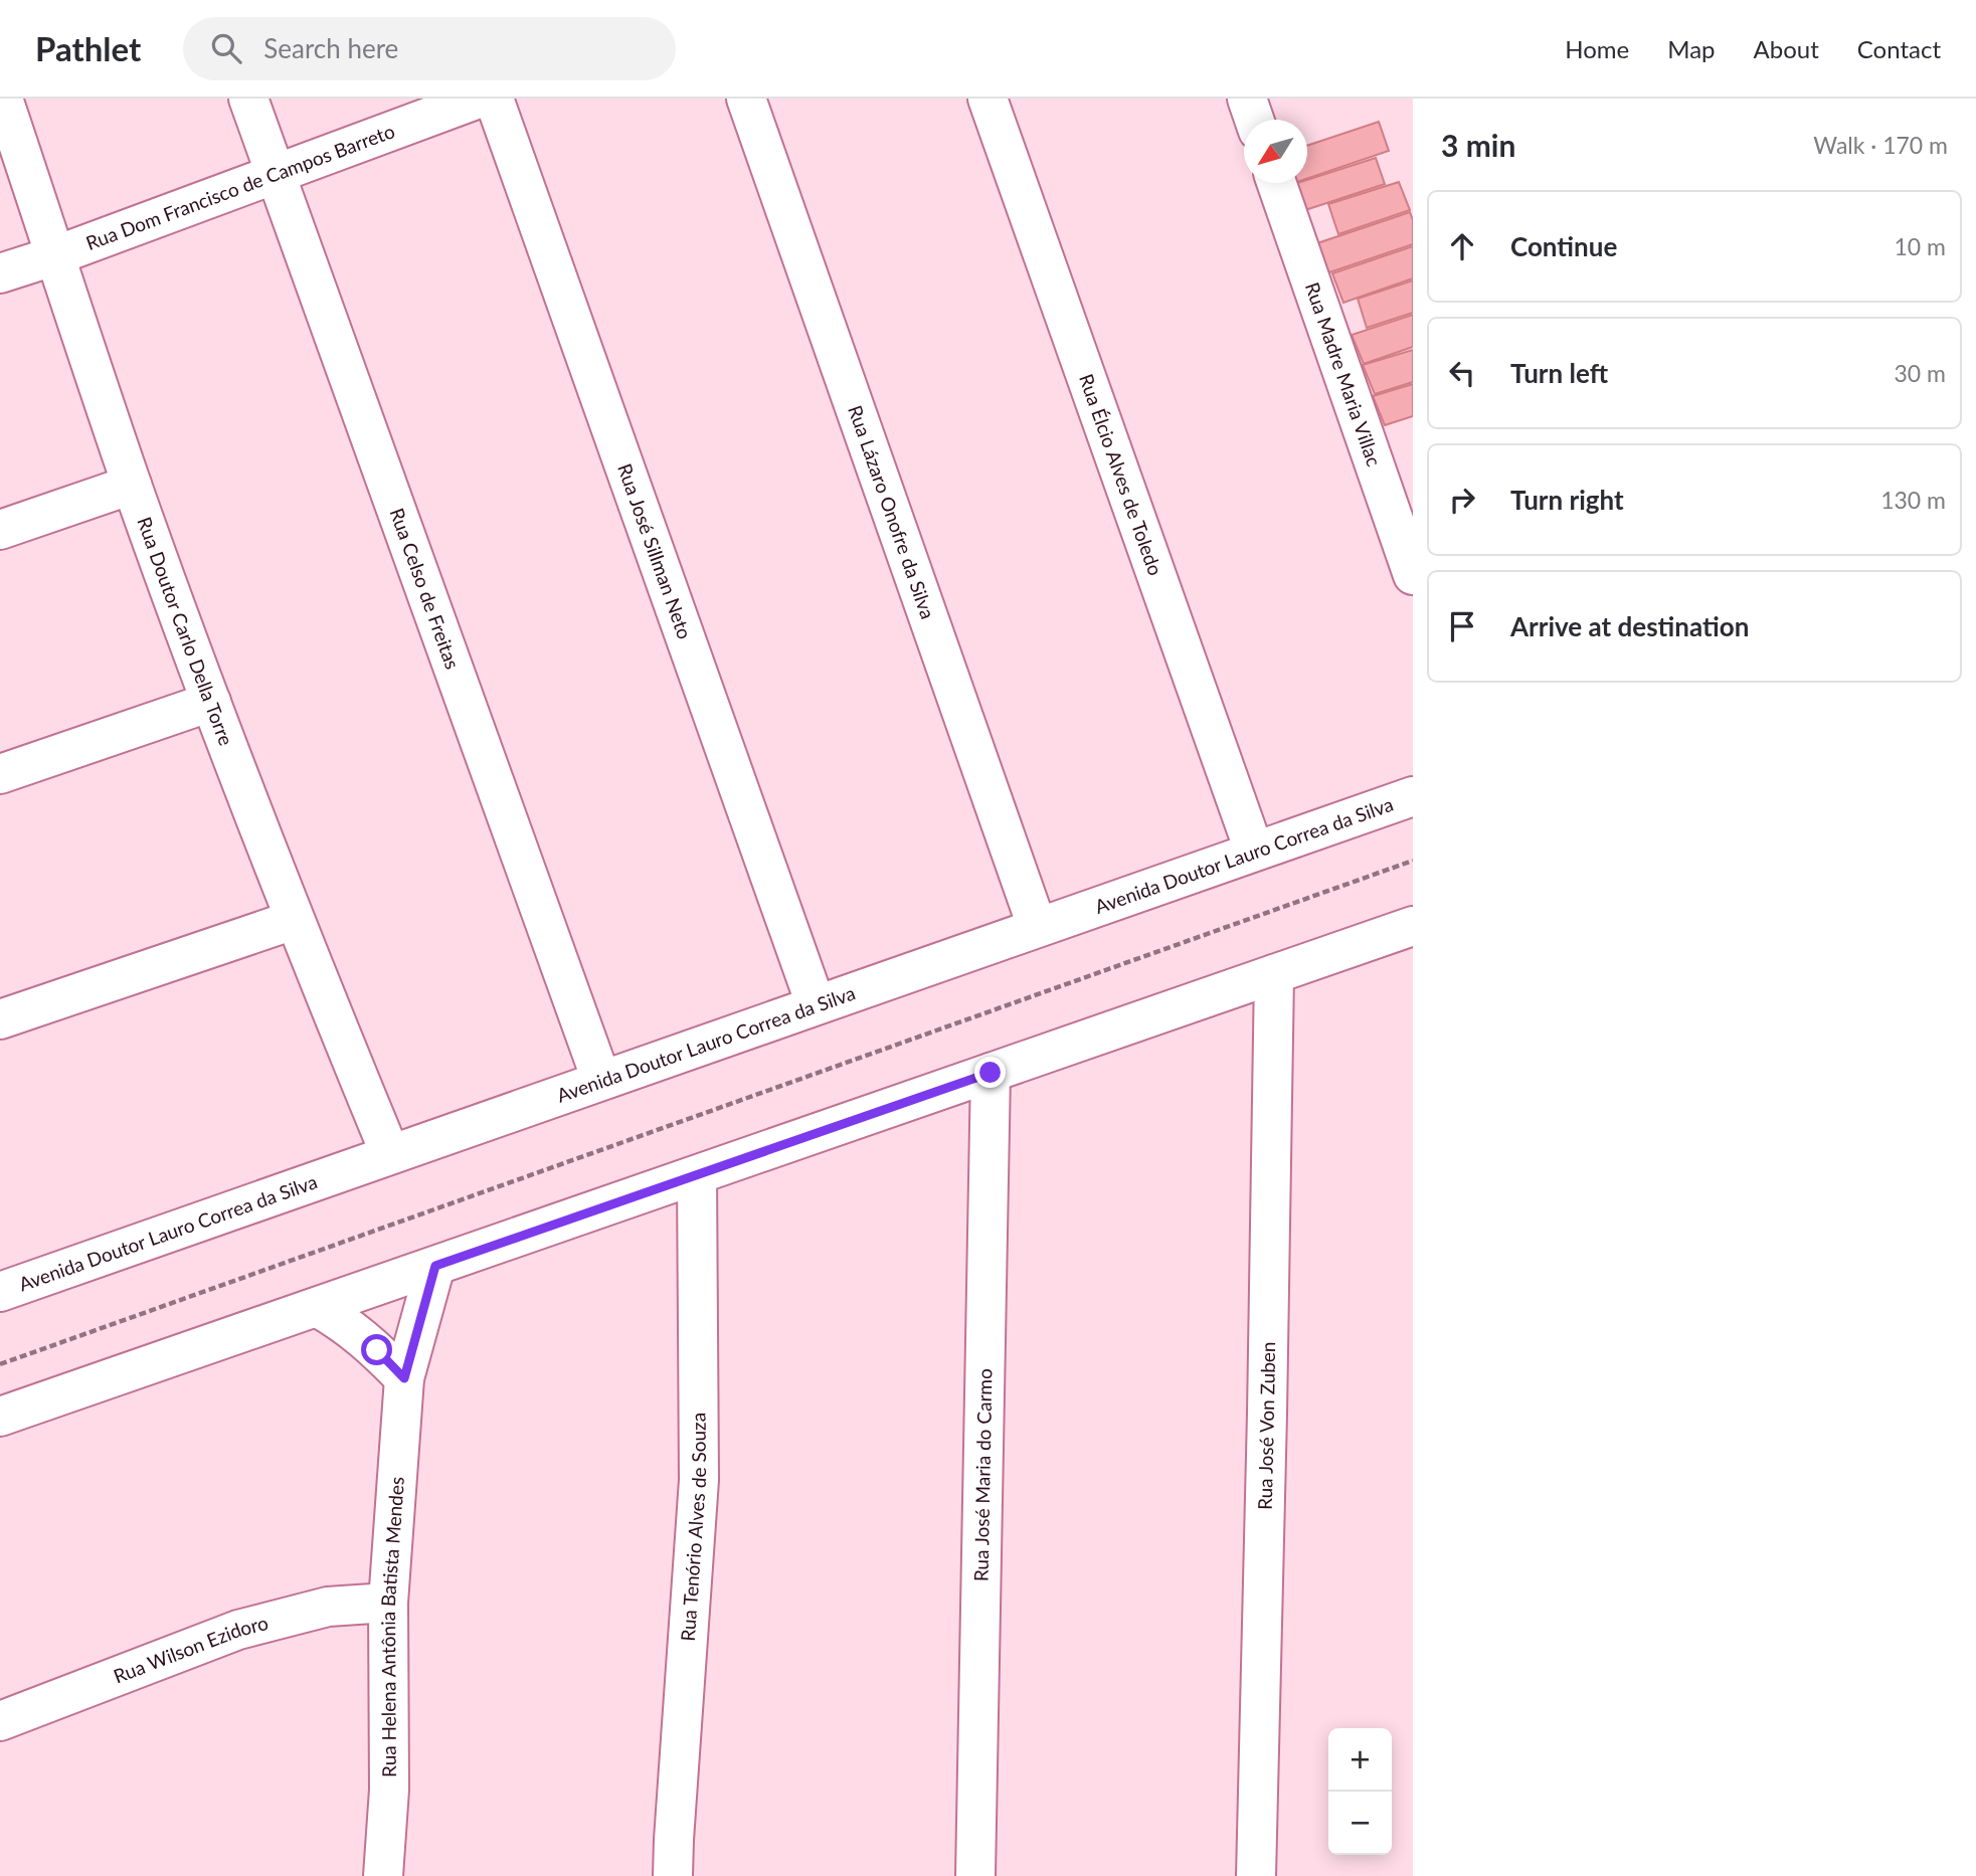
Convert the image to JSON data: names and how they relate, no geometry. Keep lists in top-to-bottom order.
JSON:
{
  "streets": {
    "street": [
      "Rua Dom Francisco de Campos Barreto",
      "Rua Madre Maria Villac",
      "Rua Élcio Alves de Toledo",
      "Rua Lázaro Onofre da Silva",
      "Rua José Sillman Neto",
      "Rua Celso de Freitas",
      "Rua Doutor Carlo Della Torre",
      "Avenida Doutor Lauro Correa da Silva",
      "Rua José Von Zuben",
      "Rua José Maria do Carmo",
      "Rua Tenório Alves de Souza",
      "Rua Helena Antônia Batista Mendes",
      "Rua Wilson Ezidoro"
    ]
  },
  "crossings": [
    ["Rua Dom Francisco de Campos Barreto", "Rua Celso de Freitas"],
    ["Rua Dom Francisco de Campos Barreto", "Rua Doutor Carlo Della Torre"],
    ["Rua Élcio Alves de Toledo", "Avenida Doutor Lauro Correa da Silva"],
    ["Rua Lázaro Onofre da Silva", "Avenida Doutor Lauro Correa da Silva"],
    ["Rua José Sillman Neto", "Avenida Doutor Lauro Correa da Silva"],
    ["Rua Celso de Freitas", "Avenida Doutor Lauro Correa da Silva"],
    ["Rua Doutor Carlo Della Torre", "Avenida Doutor Lauro Correa da Silva"],
    ["Rua Helena Antônia Batista Mendes", "Rua Wilson Ezidoro"]
  ],
  "north": "bottom left",
  "page": {
    "header": "Pathlet",
    "search": "Search here",
    "nav": [
      "Home",
      "Map",
      "About",
      "Contact"
    ],
    "heading": ["3 min", "Walk · 170 m"],
    "list": [
      ["Continue", "10 m"],
      ["Turn left", "30 m"],
      ["Turn right", "130 m"],
      "Arrive at destination"
    ],
    "map_buttons": ["+", "−"]
  }
}
